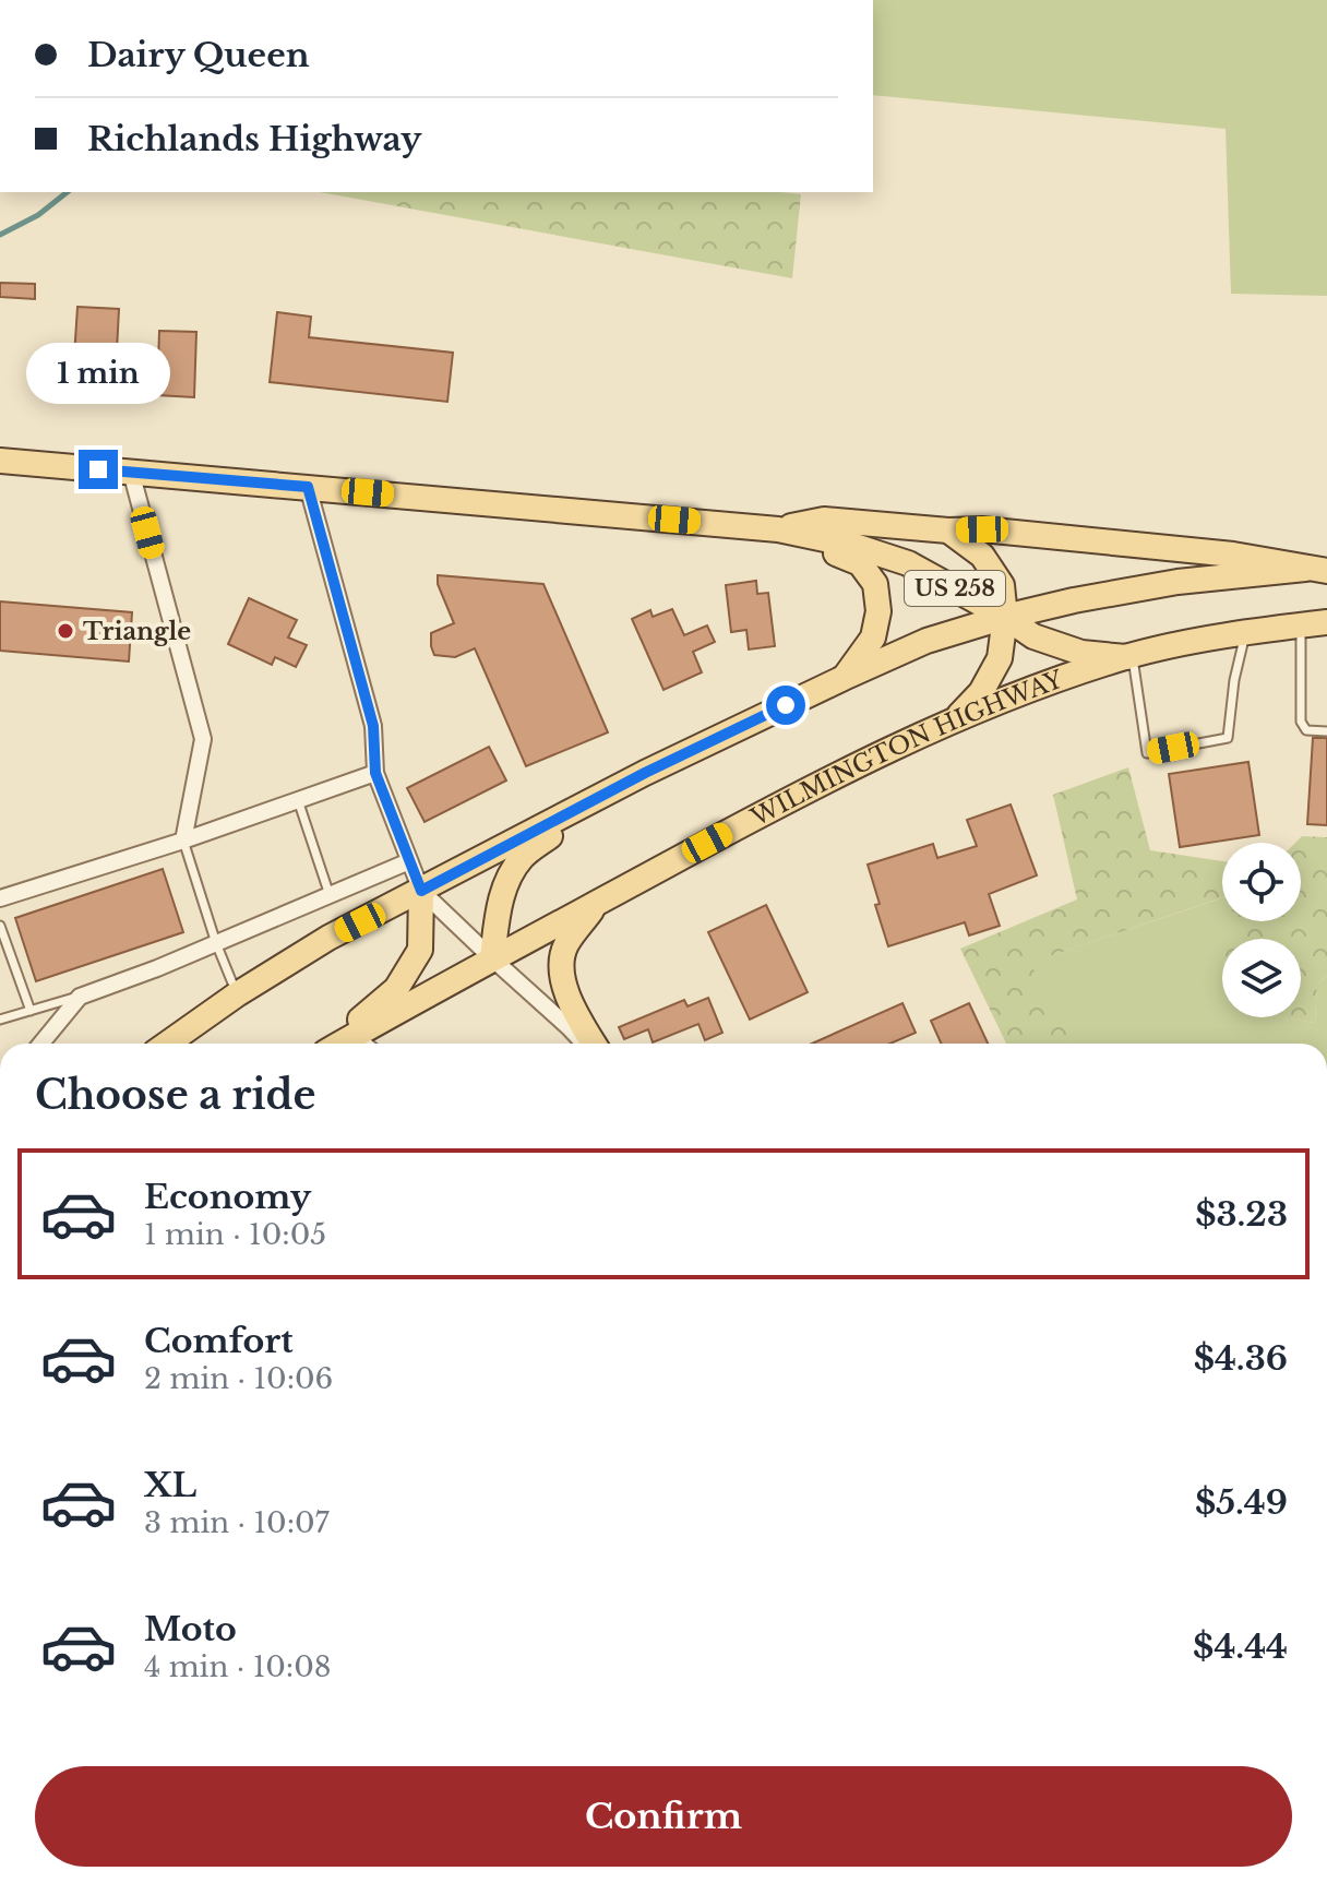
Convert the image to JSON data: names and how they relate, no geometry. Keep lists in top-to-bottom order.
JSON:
{
  "streets": {
    "main road": ["US 258", "WILMINGTON HIGHWAY"]
  },
  "crossings": [
    ["US 258", "WILMINGTON HIGHWAY"]
  ],
  "places": ["Triangle"],
  "page": {
    "banner": ["Dairy Queen", "Richlands Highway"],
    "bubble": "1 min",
    "heading": "Choose a ride",
    "list": [
      {
        "name": "Economy",
        "note": "1 min · 10:05",
        "value": "$3.23"
      },
      {
        "name": "Comfort",
        "note": "2 min · 10:06",
        "value": "$4.36"
      },
      {
        "name": "XL",
        "note": "3 min · 10:07",
        "value": "$5.49"
      },
      {
        "name": "Moto",
        "note": "4 min · 10:08",
        "value": "$4.44"
      }
    ],
    "buttons": "Confirm"
  }
}
